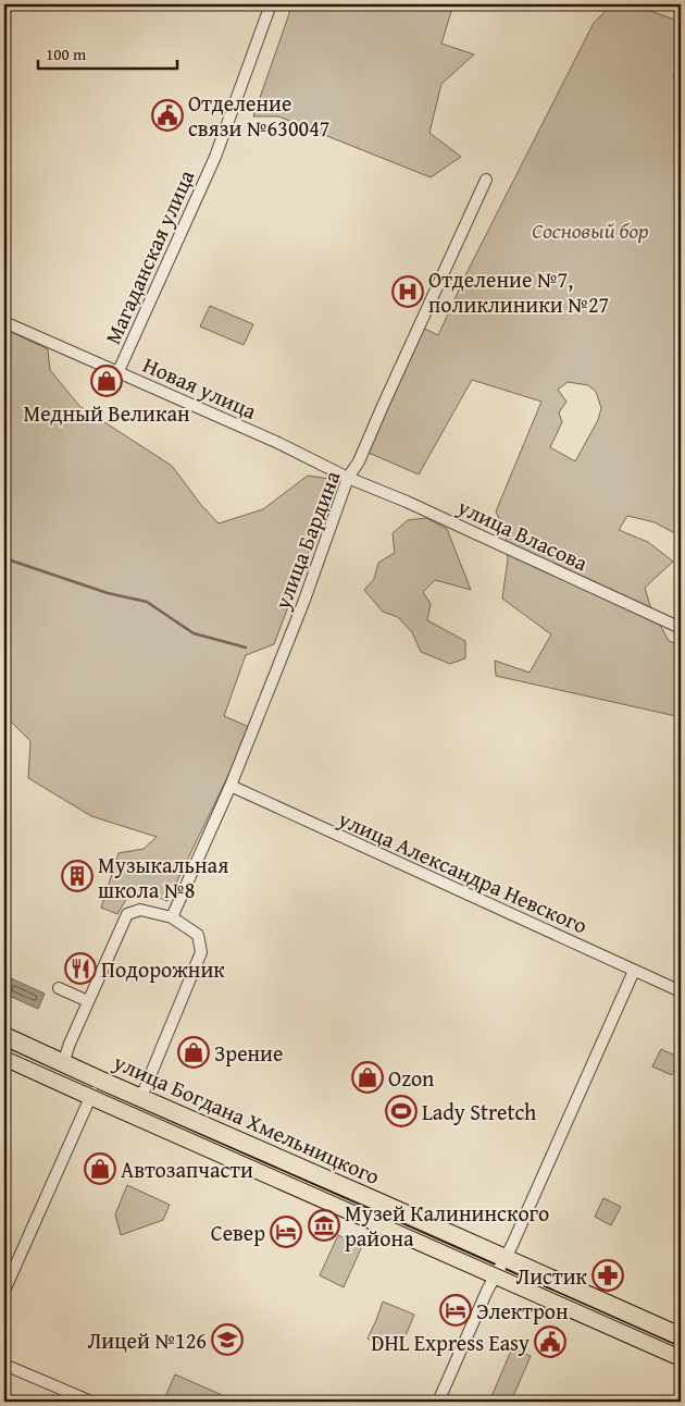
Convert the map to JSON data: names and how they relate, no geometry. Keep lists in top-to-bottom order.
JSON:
{
  "streets": {
    "highway": ["улица Богдана Хмельницкого"],
    "street": [
      "Магаданская улица",
      "Новая улица",
      "улица Власова",
      "улица Бардина",
      "улица Александра Невского"
    ]
  },
  "crossings": [
    ["Магаданская улица", "Новая улица"],
    ["Новая улица", "улица Власова"],
    ["Новая улица", "улица Бардина"],
    ["улица Власова", "улица Бардина"],
    ["улица Бардина", "улица Александра Невского"]
  ],
  "parks": ["Сосновый бор"],
  "places": {
    "public building": ["Отделение связи №630047", "DHL Express Easy"],
    "hospital": ["Отделение №7, поликлиники №27"],
    "shop": [
      "Медный Великан",
      "Зрение",
      "Ozon",
      "Автозапчасти"
    ],
    "building": ["Музыкальная школа №8"],
    "restaurant": ["Подорожник"],
    "sports": ["Lady Stretch"],
    "museum": ["Музей Калининского района"],
    "hotel": ["Север", "Электрон"],
    "pharmacy": ["Листик"],
    "school or university": ["Лицей №126"]
  },
  "scale_bar": "100 m"
}
